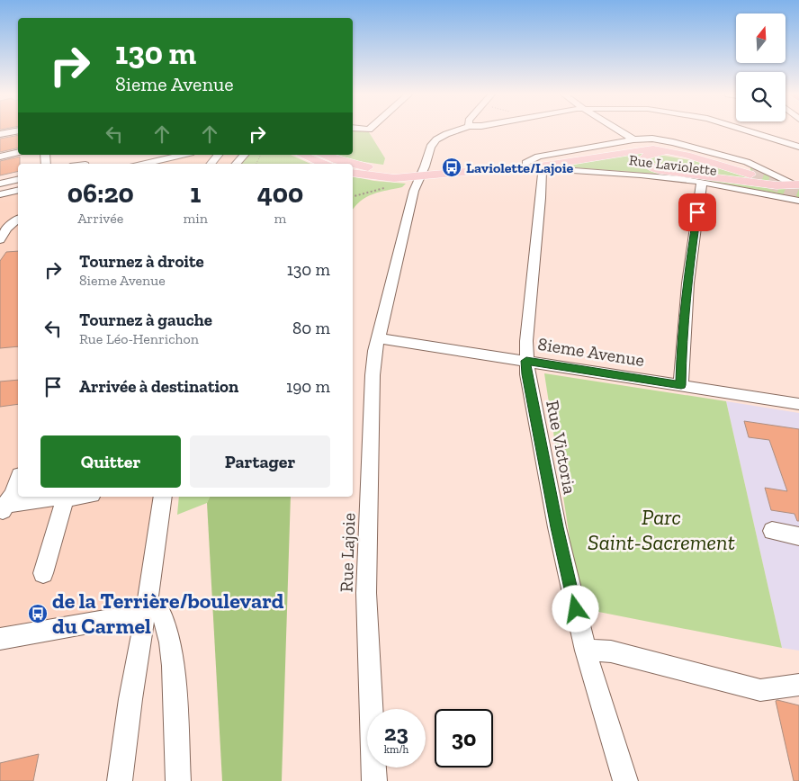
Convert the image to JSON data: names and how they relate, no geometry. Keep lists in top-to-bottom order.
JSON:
{
  "streets": {
    "main road": ["Rue Laviolette"],
    "street": ["8ieme Avenue", "Rue Victoria", "Rue Lajoie"]
  },
  "crossings": [
    ["Rue Laviolette", "Rue Victoria"],
    ["Rue Laviolette", "Rue Lajoie"],
    ["8ieme Avenue", "Rue Victoria"],
    ["8ieme Avenue", "Rue Lajoie"]
  ],
  "parks": ["Parc Saint-Sacrement"],
  "places": {
    "bus stop": ["Laviolette/Lajoie", "de la Terrière/boulevard du Carmel"]
  },
  "north": "top",
  "page": {
    "turn": ["130 m", "8ieme Avenue"],
    "eta": [
      "06:20",
      "Arrivée",
      "1",
      "min",
      "400",
      "m"
    ],
    "list": [
      {
        "name": "Tournez à droite",
        "note": "8ieme Avenue",
        "value": "130 m"
      },
      {
        "name": "Tournez à gauche",
        "note": "Rue Léo-Henrichon",
        "value": "80 m"
      },
      {
        "name": "Arrivée à destination",
        "value": "190 m"
      }
    ],
    "buttons": ["Quitter", "Partager"],
    "speed": "23 km/h",
    "limit": "30"
  }
}
